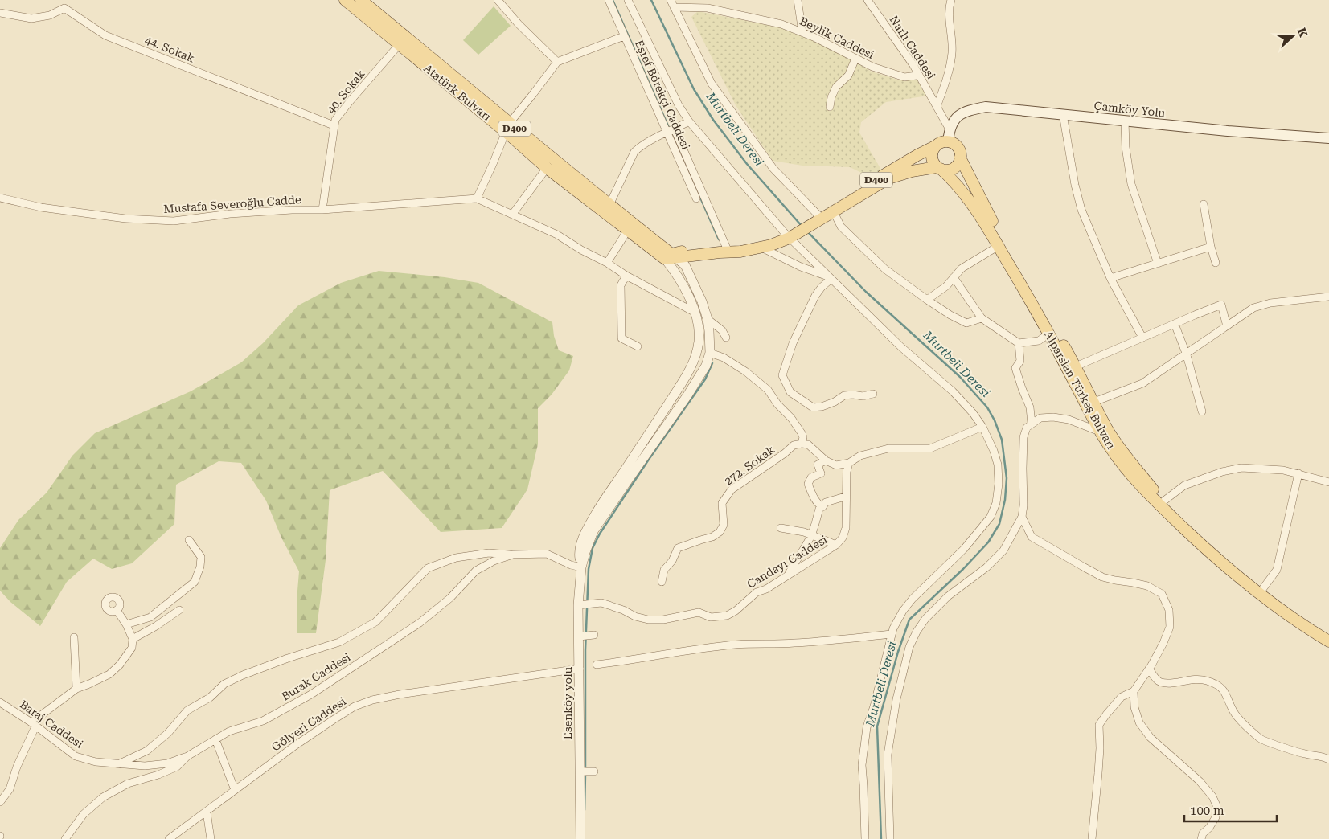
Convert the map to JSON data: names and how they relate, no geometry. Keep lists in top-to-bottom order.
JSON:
{
  "streets": {
    "main road": [
      "Atatürk Bulvarı",
      "Çamköy Yolu",
      "D400",
      "Alparslan Türkeş Bulvarı"
    ],
    "street": [
      "Beylik Caddesi",
      "Narlı Caddesi",
      "44. Sokak",
      "40. Sokak",
      "Eşref Börekçi Caddesi",
      "Mustafa Severoğlu Cadde",
      "272. Sokak",
      "Candayı Caddesi",
      "Burak Caddesi",
      "Esenköy yolu",
      "Baraj Caddesi",
      "Gölyeri Caddesi"
    ]
  },
  "crossings": [
    ["Beylik Caddesi", "Narlı Caddesi"],
    ["Narlı Caddesi", "Çamköy Yolu"],
    ["44. Sokak", "40. Sokak"],
    ["40. Sokak", "Atatürk Bulvarı"],
    ["40. Sokak", "Mustafa Severoğlu Cadde"],
    ["Atatürk Bulvarı", "D400"],
    ["Eşref Börekçi Caddesi", "D400"],
    ["Çamköy Yolu", "D400"],
    ["Çamköy Yolu", "Alparslan Türkeş Bulvarı"],
    ["D400", "Alparslan Türkeş Bulvarı"],
    ["Candayı Caddesi", "Esenköy yolu"],
    ["Burak Caddesi", "Esenköy yolu"],
    ["Burak Caddesi", "Baraj Caddesi"],
    ["Esenköy yolu", "Gölyeri Caddesi"]
  ],
  "water": ["Murtbeli Deresi"],
  "scale_bar": "100 m",
  "north": "right"
}
